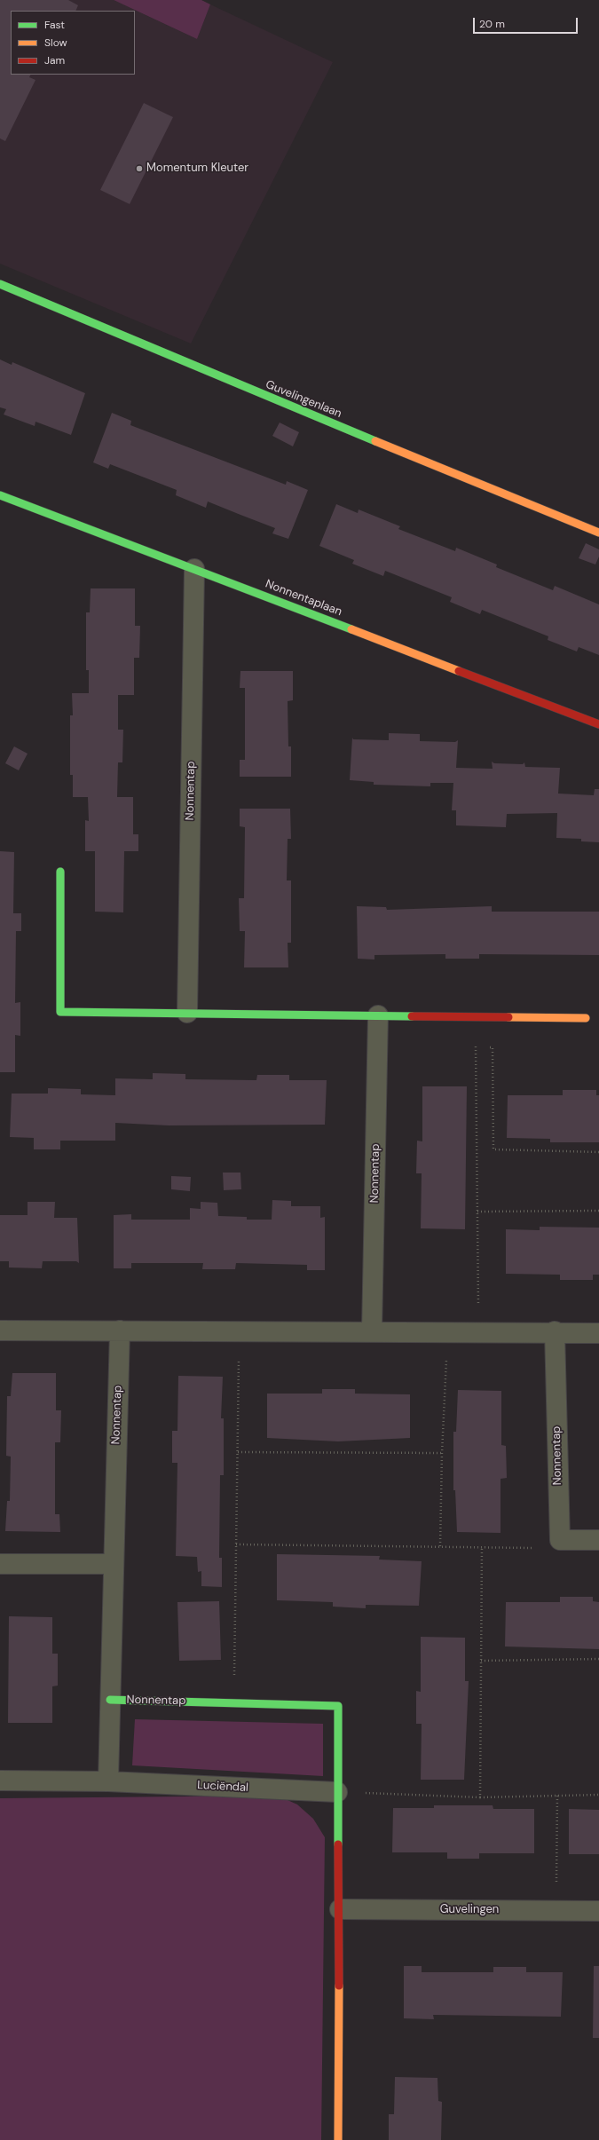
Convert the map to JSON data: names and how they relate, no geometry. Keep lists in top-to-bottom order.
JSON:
{
  "streets": {
    "street": [
      "Guvelingenlaan",
      "Nonnentaplaan",
      "Nonnentap",
      "Luciëndal",
      "Guvelingen"
    ]
  },
  "crossings": [
    ["Nonnentaplaan", "Nonnentap"],
    ["Nonnentap", "Luciëndal"]
  ],
  "places": ["Momentum Kleuter"],
  "legend": ["Fast", "Slow", "Jam"],
  "scale_bar": "20 m"
}
